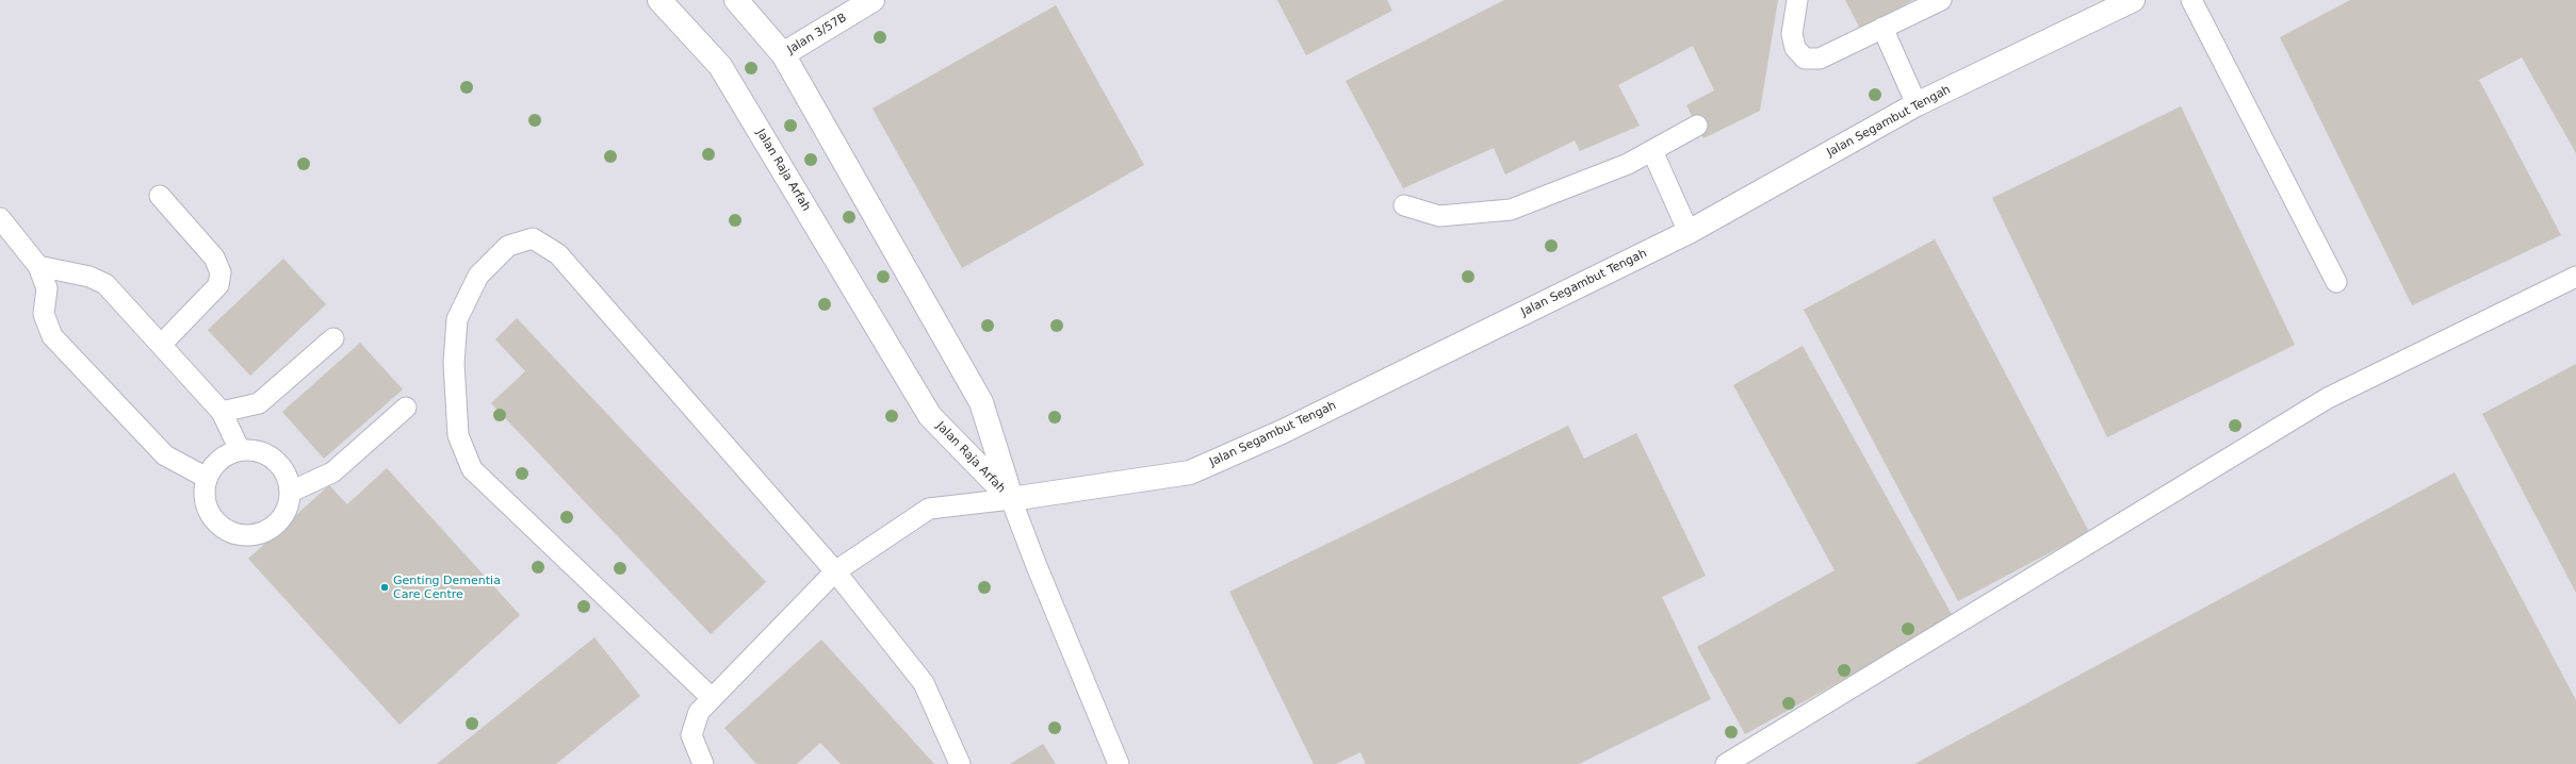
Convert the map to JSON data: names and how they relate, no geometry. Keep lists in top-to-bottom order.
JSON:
{
  "streets": {
    "street": ["Jalan 3/57B", "Jalan Segambut Tengah", "Jalan Raja Arfah"]
  },
  "crossings": [
    ["Jalan 3/57B", "Jalan Raja Arfah"],
    ["Jalan Segambut Tengah", "Jalan Raja Arfah"]
  ],
  "places": ["Genting Dementia Care Centre"]
}
